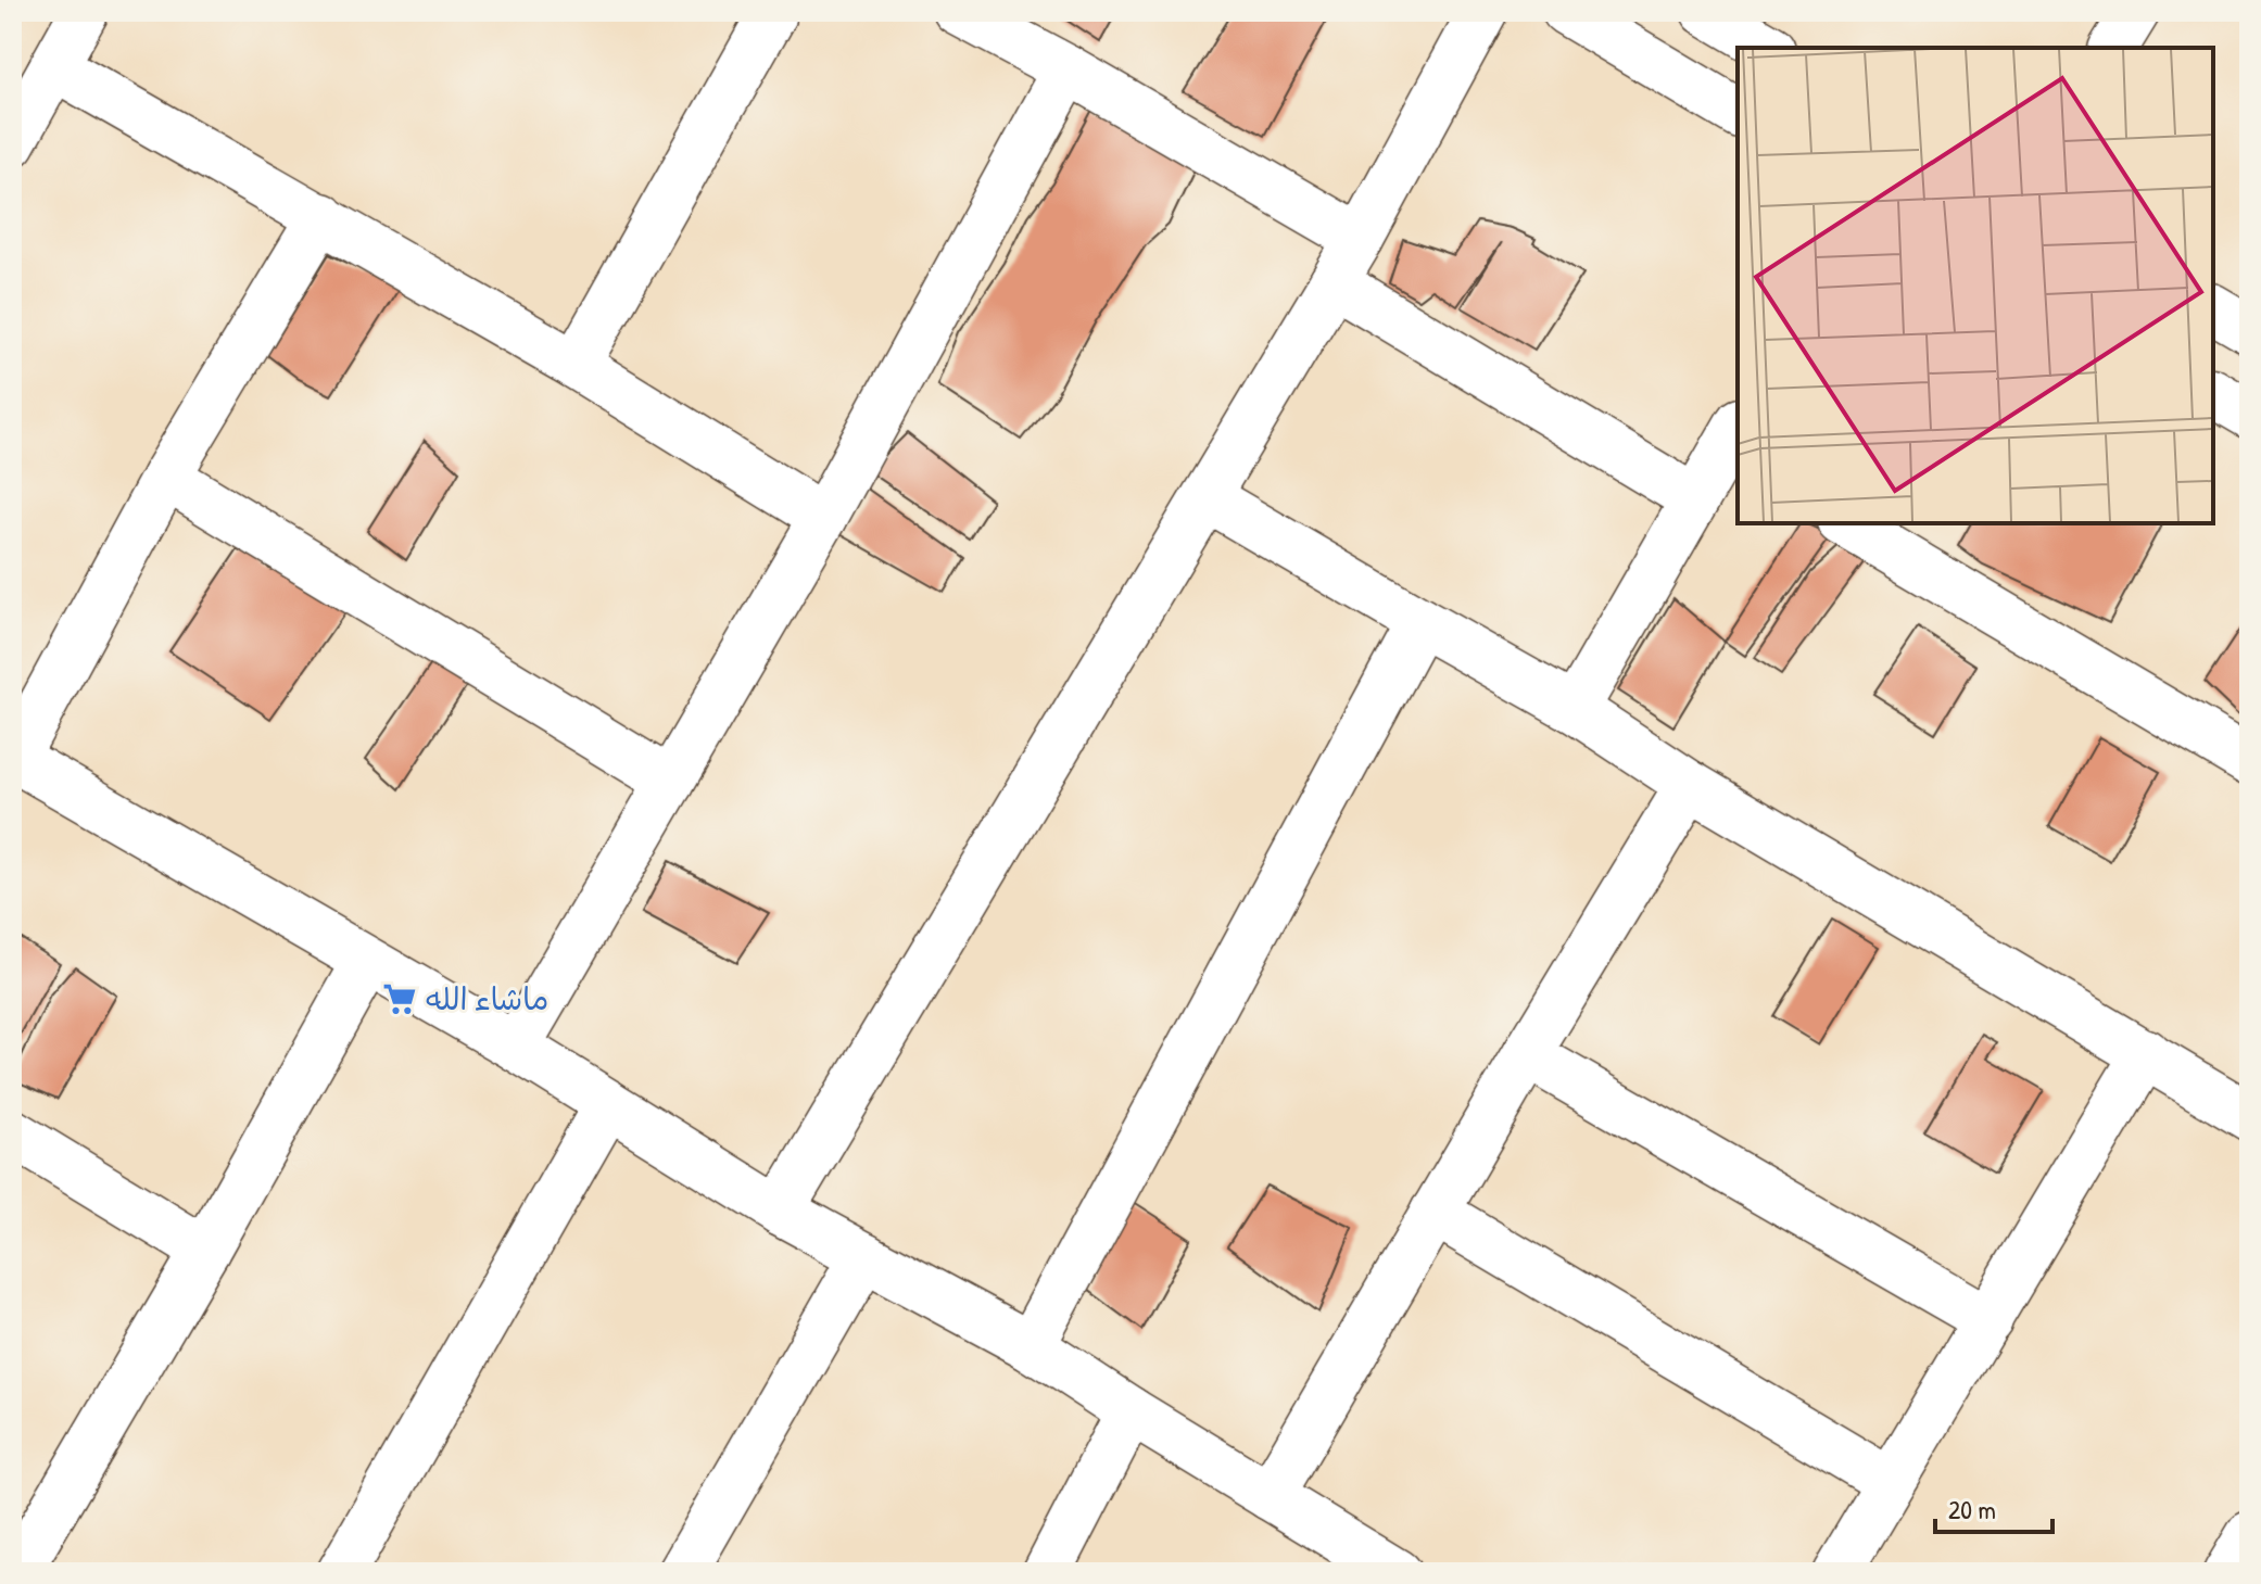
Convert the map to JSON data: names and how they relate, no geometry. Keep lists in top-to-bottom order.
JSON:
{
  "places": {
    "supermarket": ["ماشاء الله"]
  },
  "scale_bar": "20 m"
}
